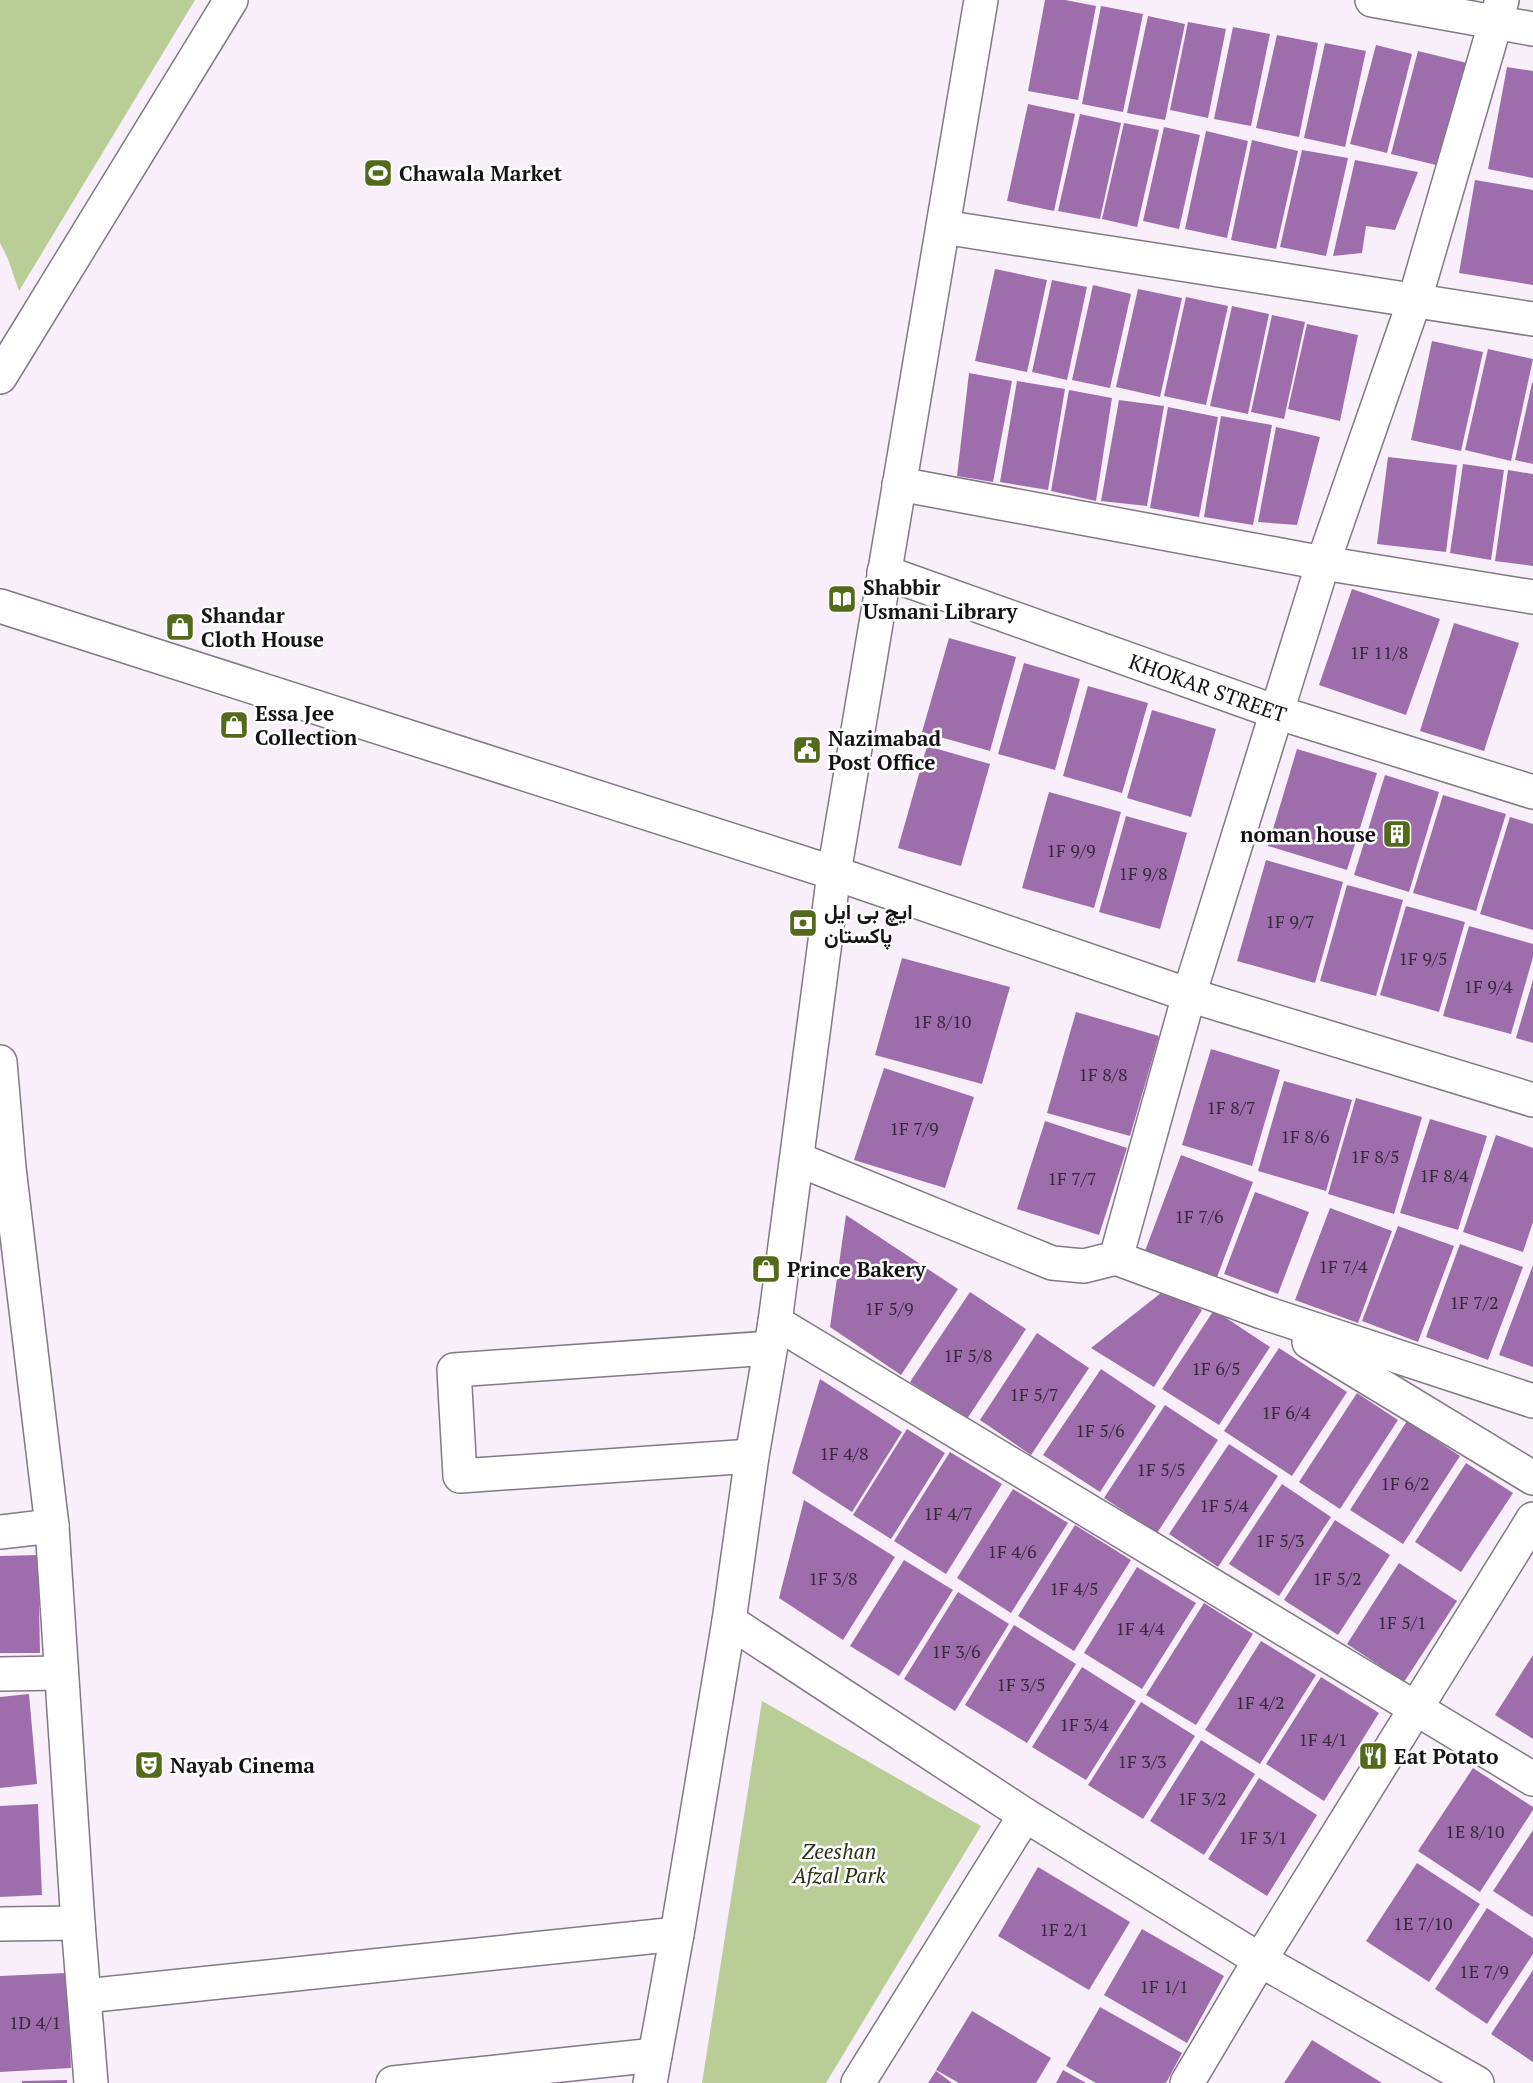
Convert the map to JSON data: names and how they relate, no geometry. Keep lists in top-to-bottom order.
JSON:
{
  "streets": {
    "street": ["KHOKAR STREET"]
  },
  "parks": ["Zeeshan Afzal Park"],
  "places": {
    "sports": ["Chawala Market"],
    "library": ["Shabbir Usmani Library"],
    "shop": ["Shandar Cloth House", "Essa Jee Collection", "Prince Bakery"],
    "public building": ["Nazimabad Post Office"],
    "building": ["noman house"],
    "bank": ["ایچ بی ایل پاکستان"],
    "restaurant": ["Eat Potato"],
    "theatre": ["Nayab Cinema"]
  },
  "house_numbers": [
    "1F 11/8",
    "1F 9/9",
    "1F 9/8",
    "1F 9/7",
    "1F 9/5",
    "1F 9/4",
    "1F 8/10",
    "1F 8/8",
    "1F 8/7",
    "1F 7/9",
    "1F 8/6",
    "1F 8/5",
    "1F 8/4",
    "1F 7/7",
    "1F 7/6",
    "1F 7/4",
    "1F 7/2",
    "1F 5/9",
    "1F 5/8",
    "1F 6/5",
    "1F 5/7",
    "1F 6/4",
    "1F 5/6",
    "1F 4/8",
    "1F 5/5",
    "1F 6/2",
    "1F 5/4",
    "1F 4/7",
    "1F 5/3",
    "1F 4/6",
    "1F 3/8",
    "1F 5/2",
    "1F 4/5",
    "1F 5/1",
    "1F 4/4",
    "1F 3/6",
    "1F 3/5",
    "1F 4/2",
    "1F 3/4",
    "1F 4/1",
    "1F 3/3",
    "1F 3/2",
    "1E 8/10",
    "1F 3/1",
    "1E 7/10",
    "1F 2/1",
    "1E 7/9",
    "1F 1/1",
    "1D 4/1"
  ]
}
